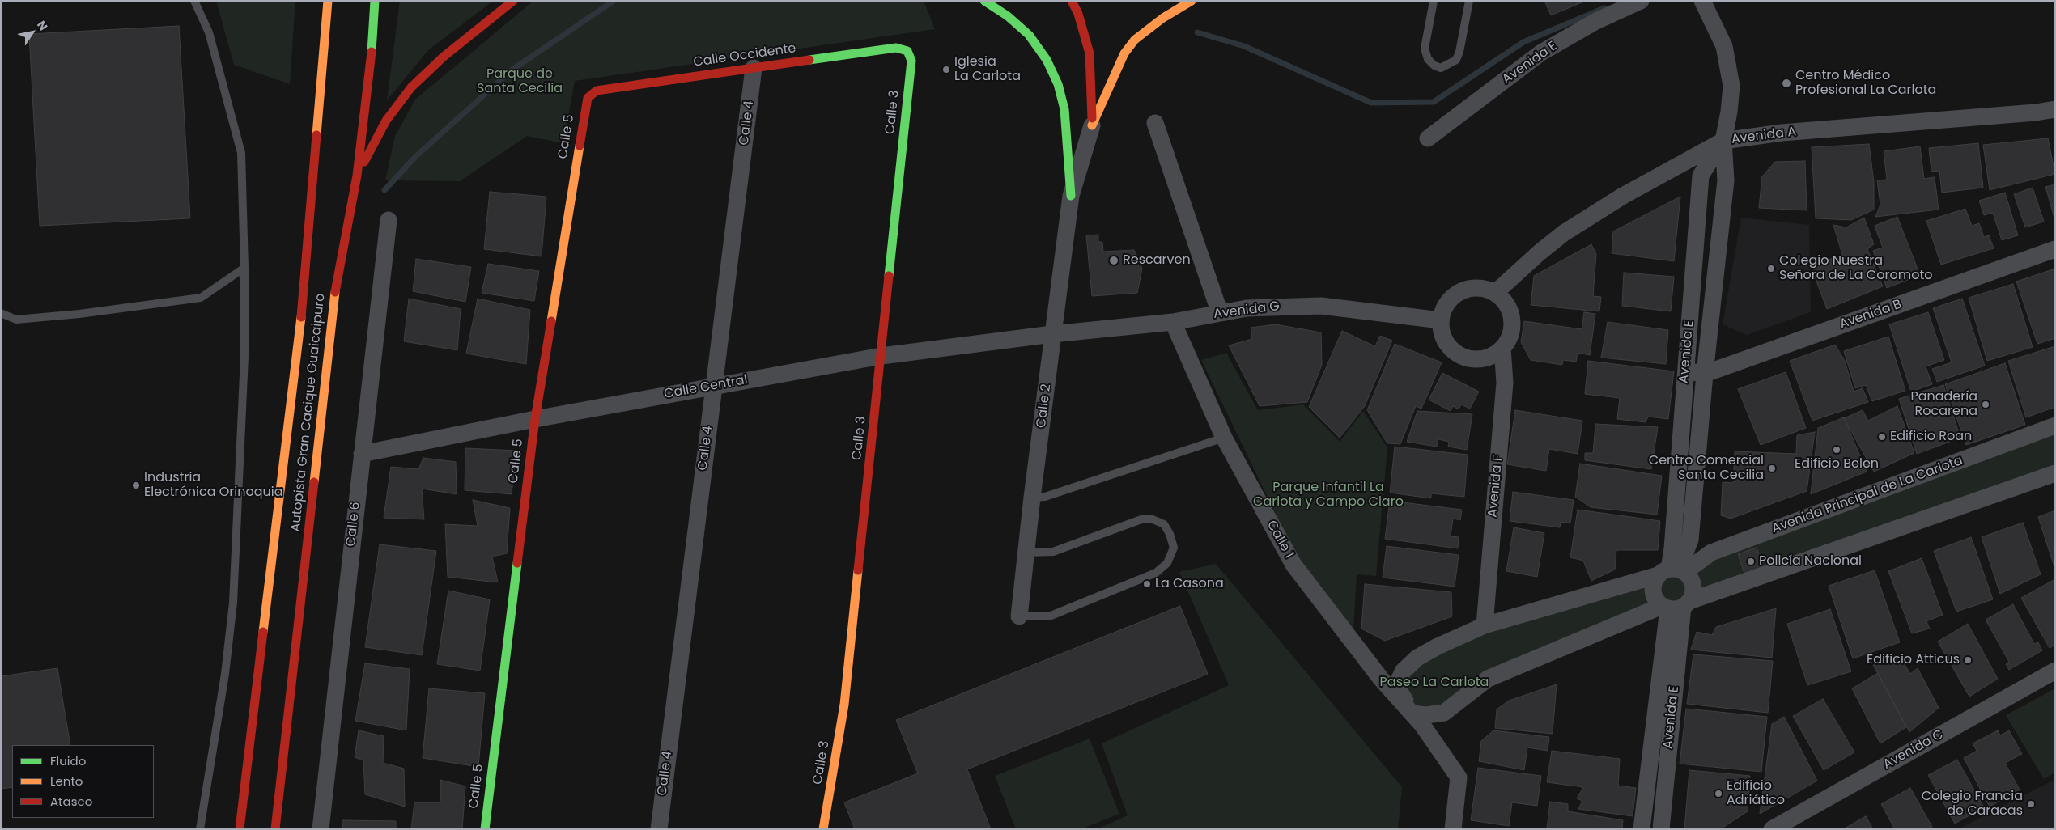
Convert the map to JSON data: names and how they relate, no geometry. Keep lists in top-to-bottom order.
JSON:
{
  "streets": {
    "main road": [
      "Calle Occidente",
      "Calle 3",
      "Calle 5",
      "Autopista Gran Cacique Guaicaipuro"
    ],
    "street": [
      "Avenida E",
      "Calle 4",
      "Avenida A",
      "Avenida G",
      "Avenida B",
      "Calle Central",
      "Calle 2",
      "Avenida F",
      "Avenida Principal de La Carlota",
      "Calle 6",
      "Calle 1",
      "Avenida C"
    ]
  },
  "crossings": [
    ["Calle Occidente", "Calle 3"],
    ["Calle Occidente", "Calle 4"],
    ["Calle Occidente", "Calle 5"],
    ["Avenida E", "Avenida A"],
    ["Avenida E", "Avenida B"],
    ["Avenida E", "Avenida Principal de La Carlota"],
    ["Calle 3", "Calle Central"],
    ["Calle 4", "Calle Central"],
    ["Avenida A", "Avenida G"],
    ["Avenida A", "Avenida F"],
    ["Calle 5", "Calle Central"],
    ["Avenida G", "Calle Central"],
    ["Avenida G", "Calle 2"],
    ["Avenida G", "Avenida F"],
    ["Avenida G", "Calle 1"],
    ["Calle Central", "Calle 2"],
    ["Calle Central", "Calle 6"],
    ["Avenida F", "Avenida Principal de La Carlota"],
    ["Avenida Principal de La Carlota", "Calle 1"]
  ],
  "parks": ["Parque de Santa Cecilia", "Parque Infantil La Carlota y Campo Claro", "Paseo La Carlota"],
  "places": [
    "Iglesia La Carlota",
    "Centro Médico Profesional La Carlota",
    "Rescarven",
    "Colegio Nuestra Señora de La Coromoto",
    "Panadería Rocarena",
    "Edificio Roan",
    "Edificio Belen",
    "Centro Comercial Santa Cecilia",
    "Industria Electrónica Orinoquia",
    "Policía Nacional",
    "La Casona",
    "Edificio Atticus",
    "Edificio Adriático",
    "Colegio Francia de Caracas"
  ],
  "legend": ["Fluido", "Lento", "Atasco"],
  "north": "top right"
}
